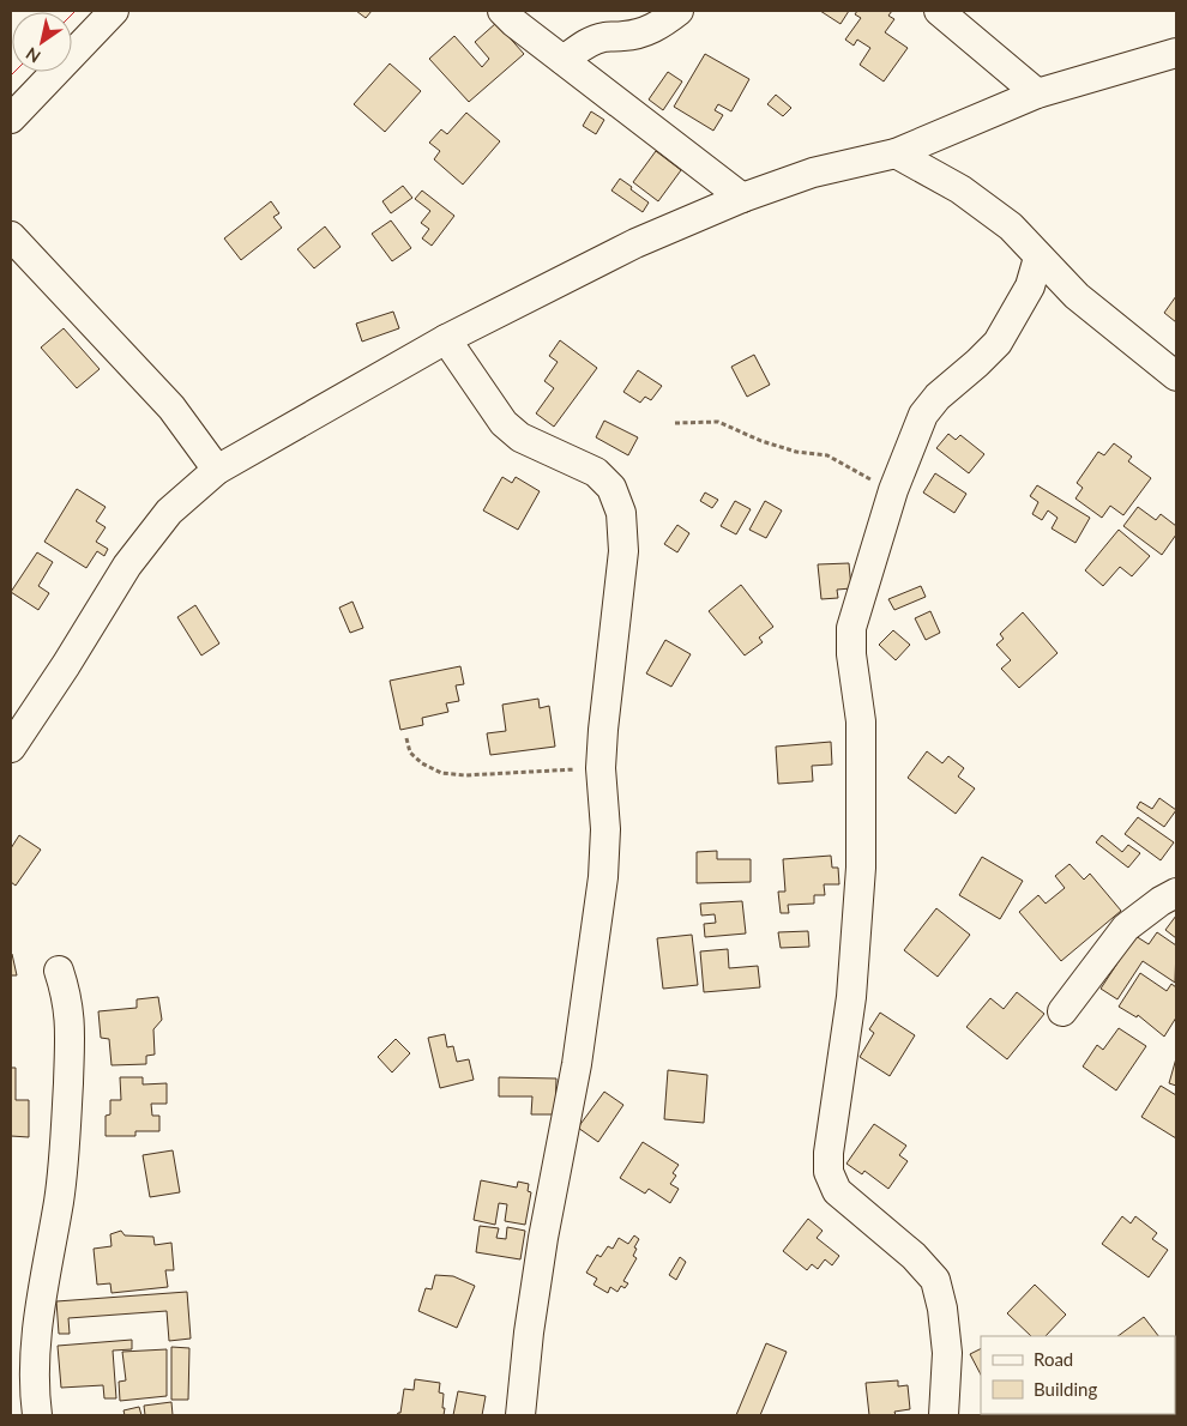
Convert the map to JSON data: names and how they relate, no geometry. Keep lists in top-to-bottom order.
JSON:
{
  "legend": ["Road", "Building"],
  "north": "bottom left"
}
